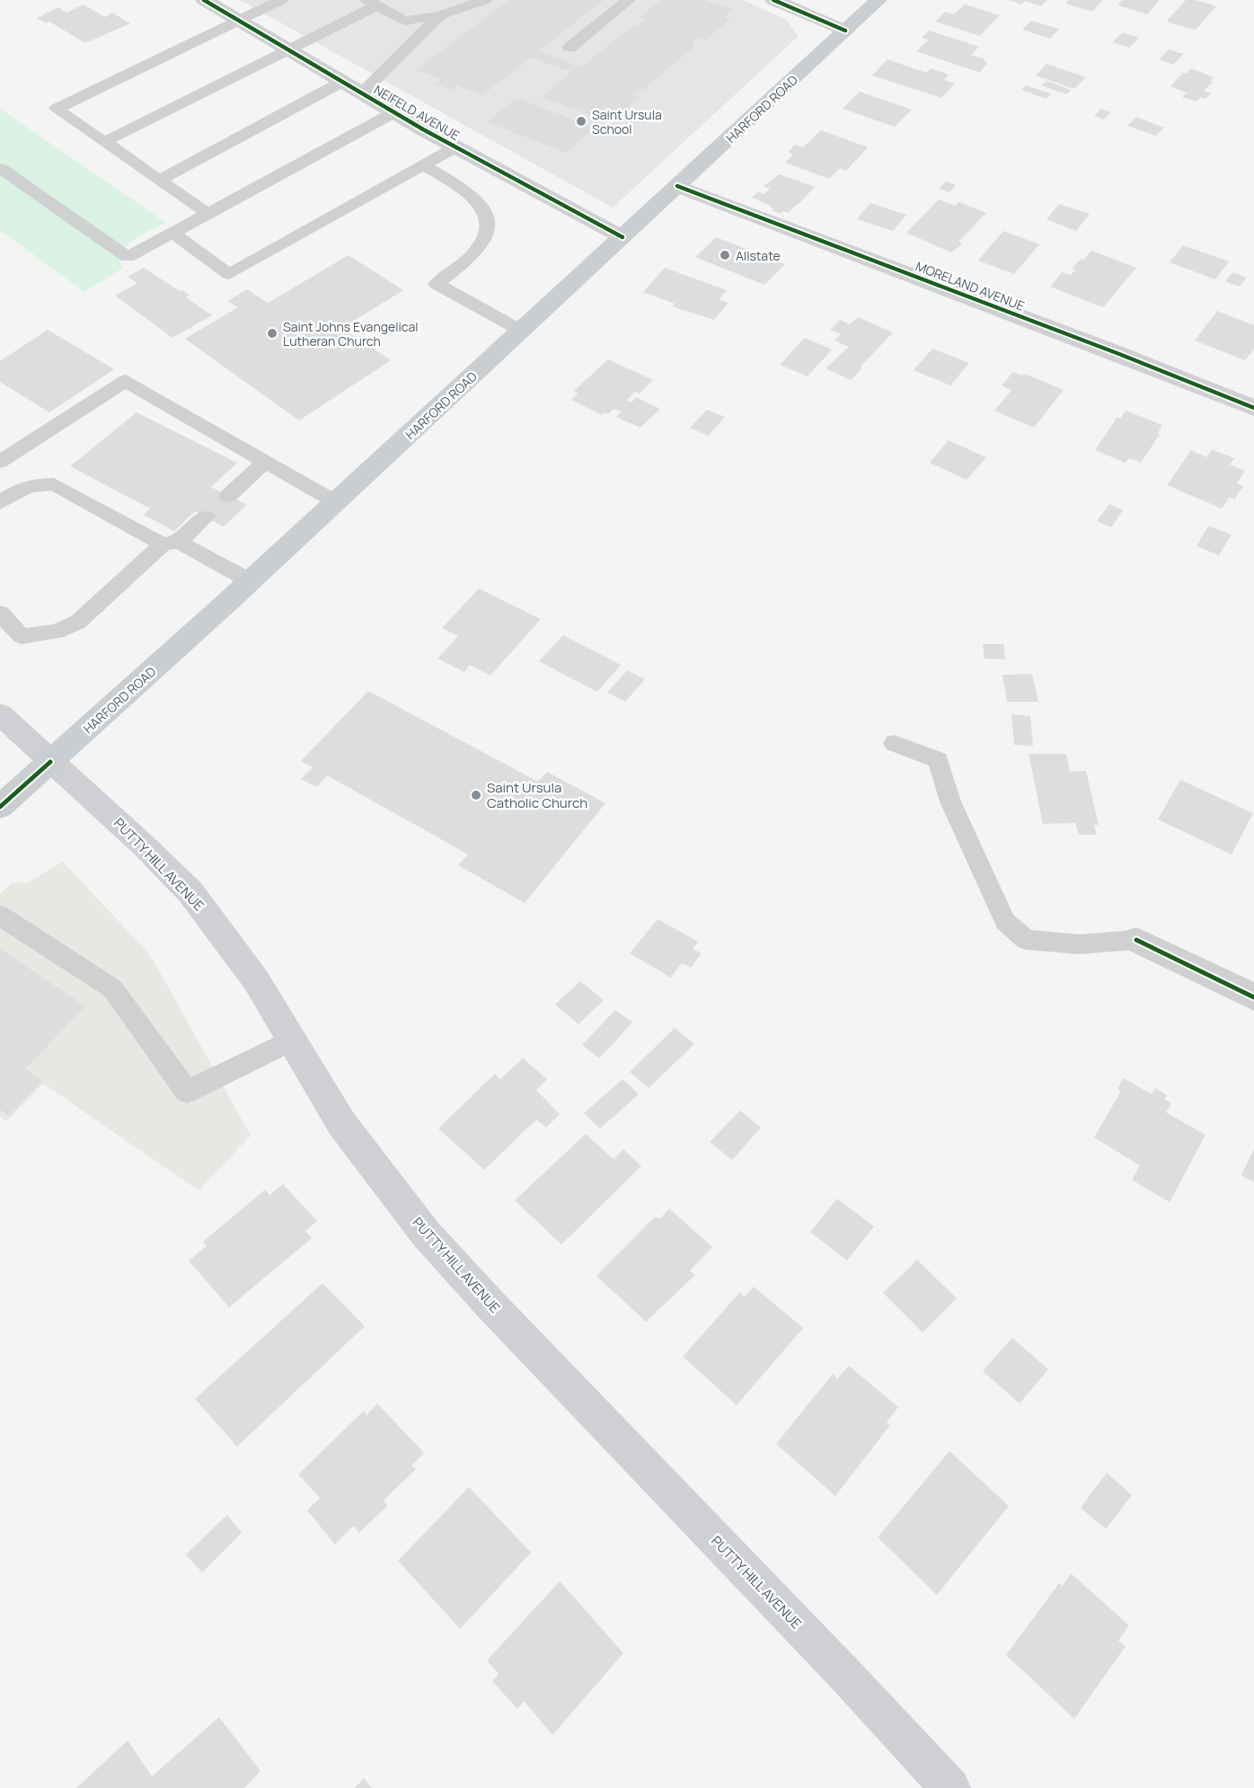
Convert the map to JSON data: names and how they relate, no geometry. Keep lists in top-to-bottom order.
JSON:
{
  "streets": {
    "main road": ["HARFORD ROAD", "PUTTY HILL AVENUE"],
    "street": ["NEIFELD AVENUE", "MORELAND AVENUE"]
  },
  "crossings": [
    ["HARFORD ROAD", "NEIFELD AVENUE"],
    ["HARFORD ROAD", "MORELAND AVENUE"],
    ["HARFORD ROAD", "PUTTY HILL AVENUE"]
  ],
  "places": [
    "Saint Ursula School",
    "Allstate",
    "Saint Johns Evangelical Lutheran Church",
    "Saint Ursula Catholic Church"
  ]
}
